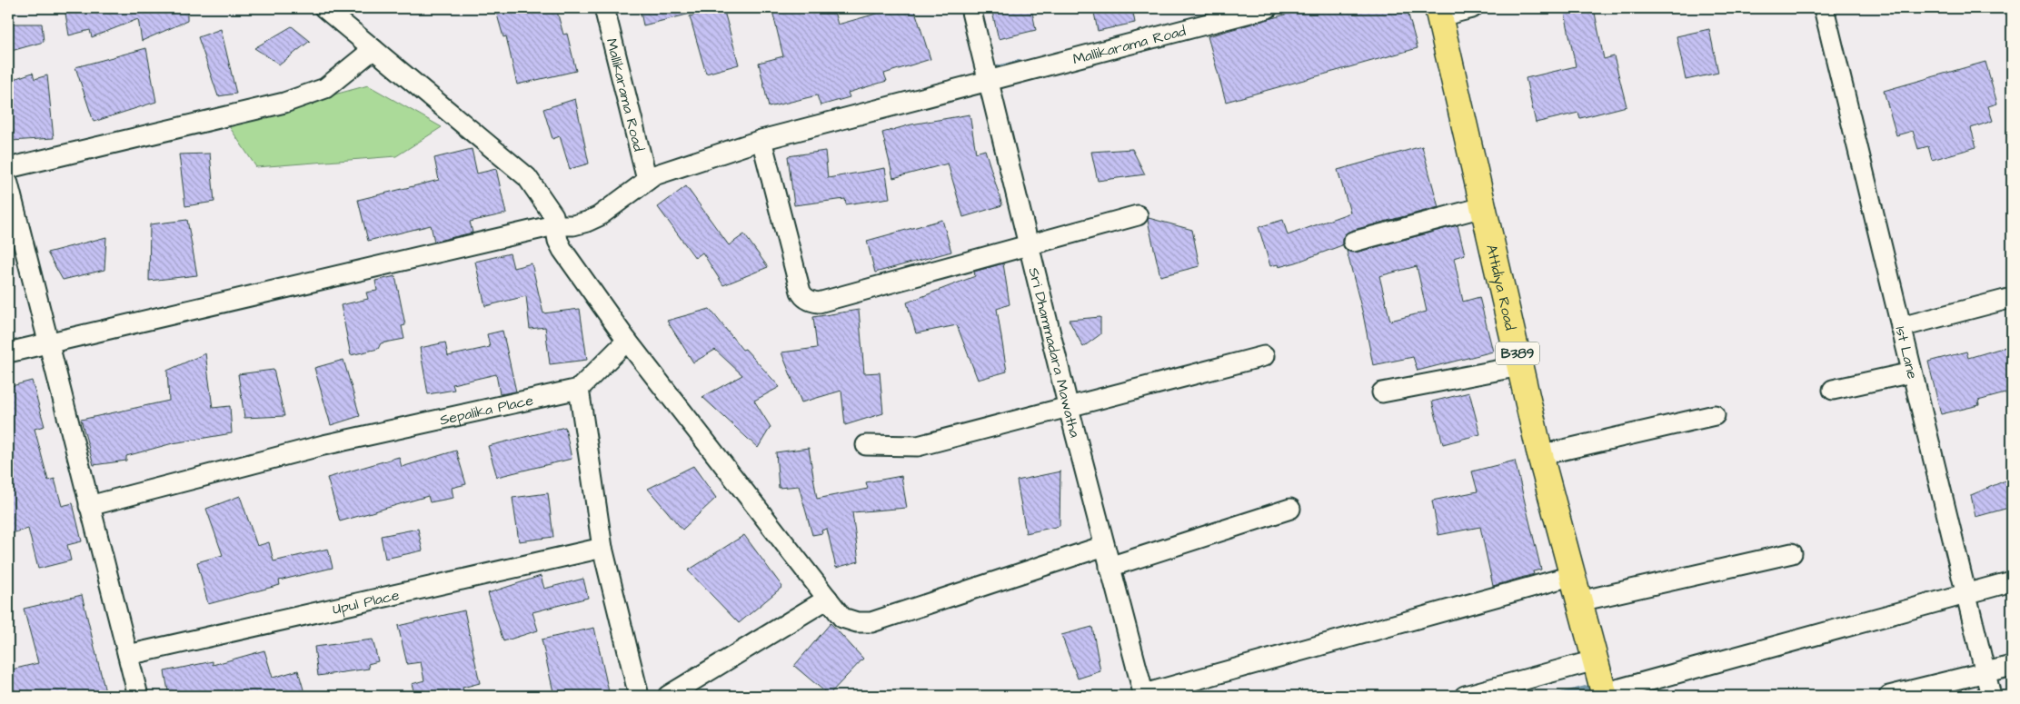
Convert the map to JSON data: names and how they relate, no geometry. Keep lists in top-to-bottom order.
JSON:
{
  "streets": {
    "main road": ["Attidiya Road", "B389"],
    "street": [
      "Mallikarama Road",
      "Sri Dhammadara Mawatha",
      "1st Lane",
      "Sepalika Place",
      "Upul Place"
    ]
  },
  "crossings": [
    ["Mallikarama Road", "Sri Dhammadara Mawatha"]
  ]
}
